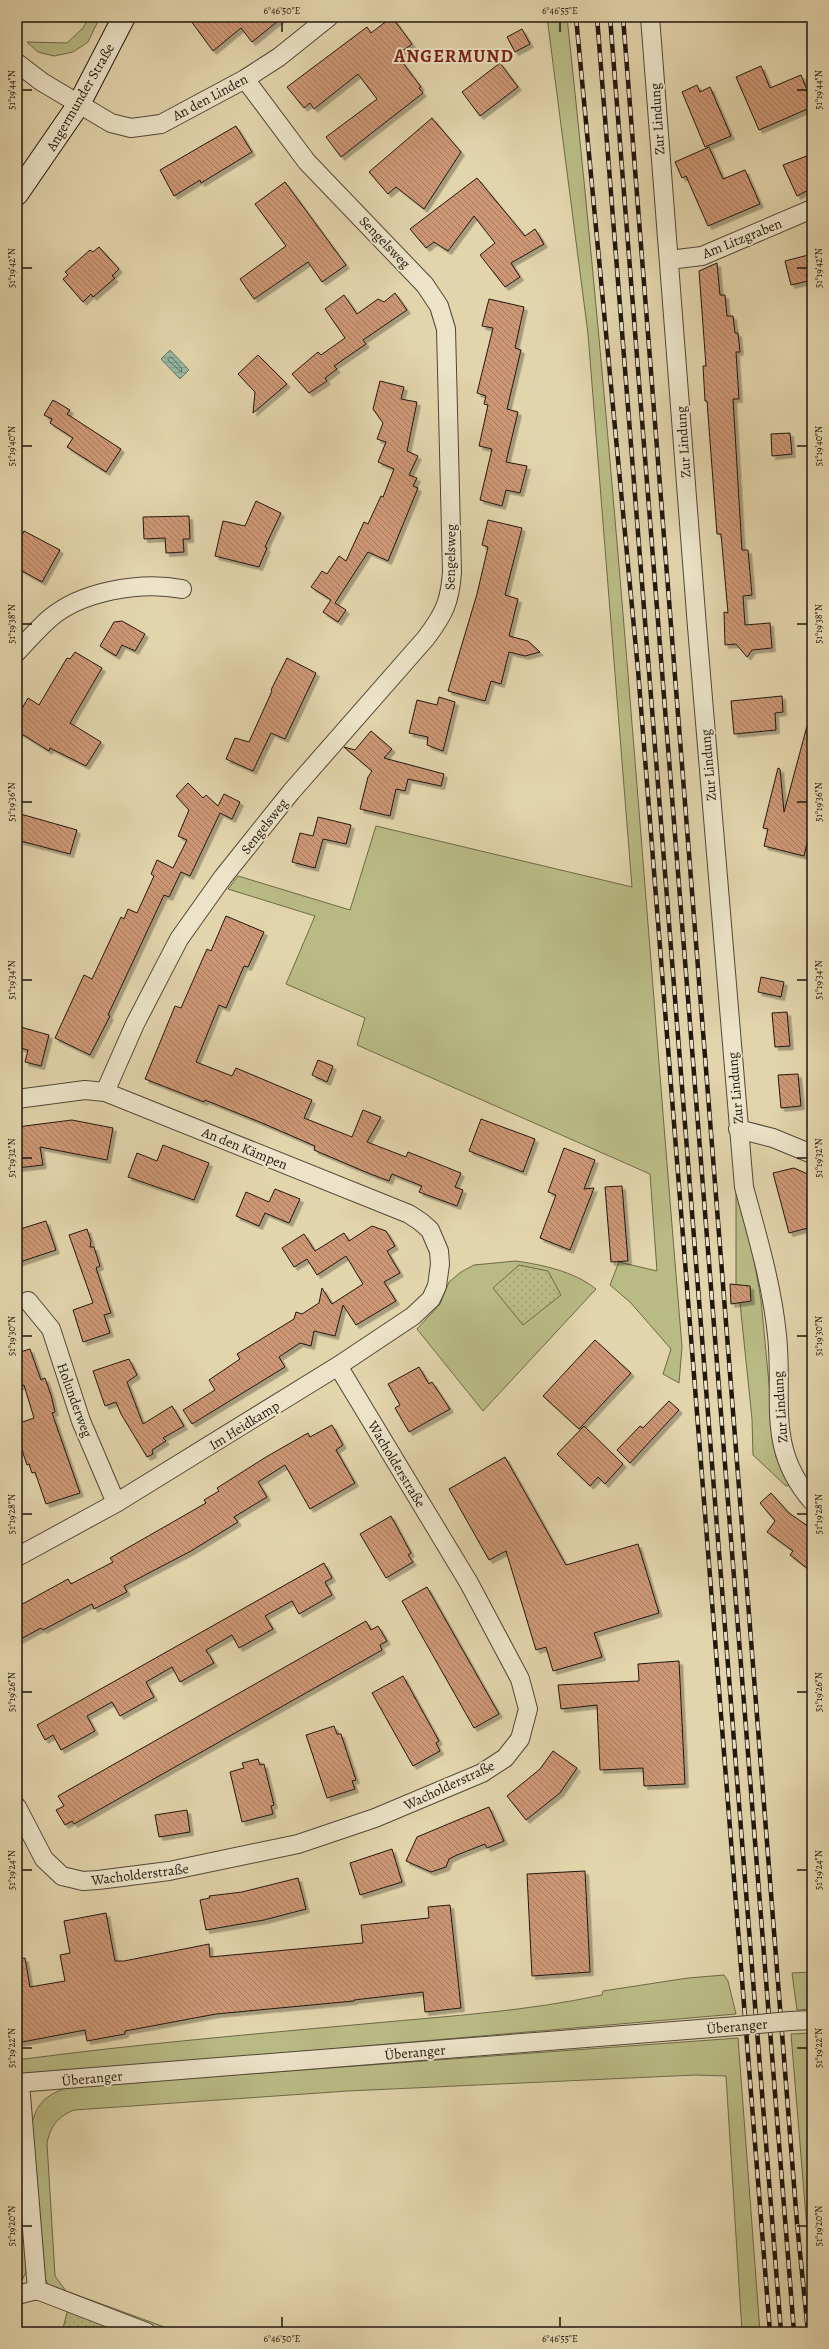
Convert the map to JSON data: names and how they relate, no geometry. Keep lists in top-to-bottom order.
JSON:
{
  "streets": {
    "main road": ["Angermunder Straße"],
    "street": [
      "An den Linden",
      "Zur Lindung",
      "Am Litzgraben",
      "Sengelsweg",
      "An den Kämpen",
      "Holunderweg",
      "Im Heidkamp",
      "Wacholderstraße",
      "Überanger"
    ]
  },
  "crossings": [
    ["Angermunder Straße", "An den Linden"],
    ["An den Linden", "Sengelsweg"],
    ["Zur Lindung", "Am Litzgraben"],
    ["Sengelsweg", "An den Kämpen"],
    ["An den Kämpen", "Im Heidkamp"],
    ["Holunderweg", "Im Heidkamp"],
    ["Im Heidkamp", "Wacholderstraße"]
  ],
  "districts": ["ANGERMUND"],
  "coordinates": [
    "6°46'50\"E",
    "6°46'55\"E",
    "51°19'44\"N",
    "51°19'42\"N",
    "51°19'40\"N",
    "51°19'38\"N",
    "51°19'36\"N",
    "51°19'34\"N",
    "51°19'32\"N",
    "51°19'30\"N",
    "51°19'28\"N",
    "51°19'26\"N",
    "51°19'24\"N",
    "51°19'22\"N",
    "51°19'20\"N"
  ]
}
